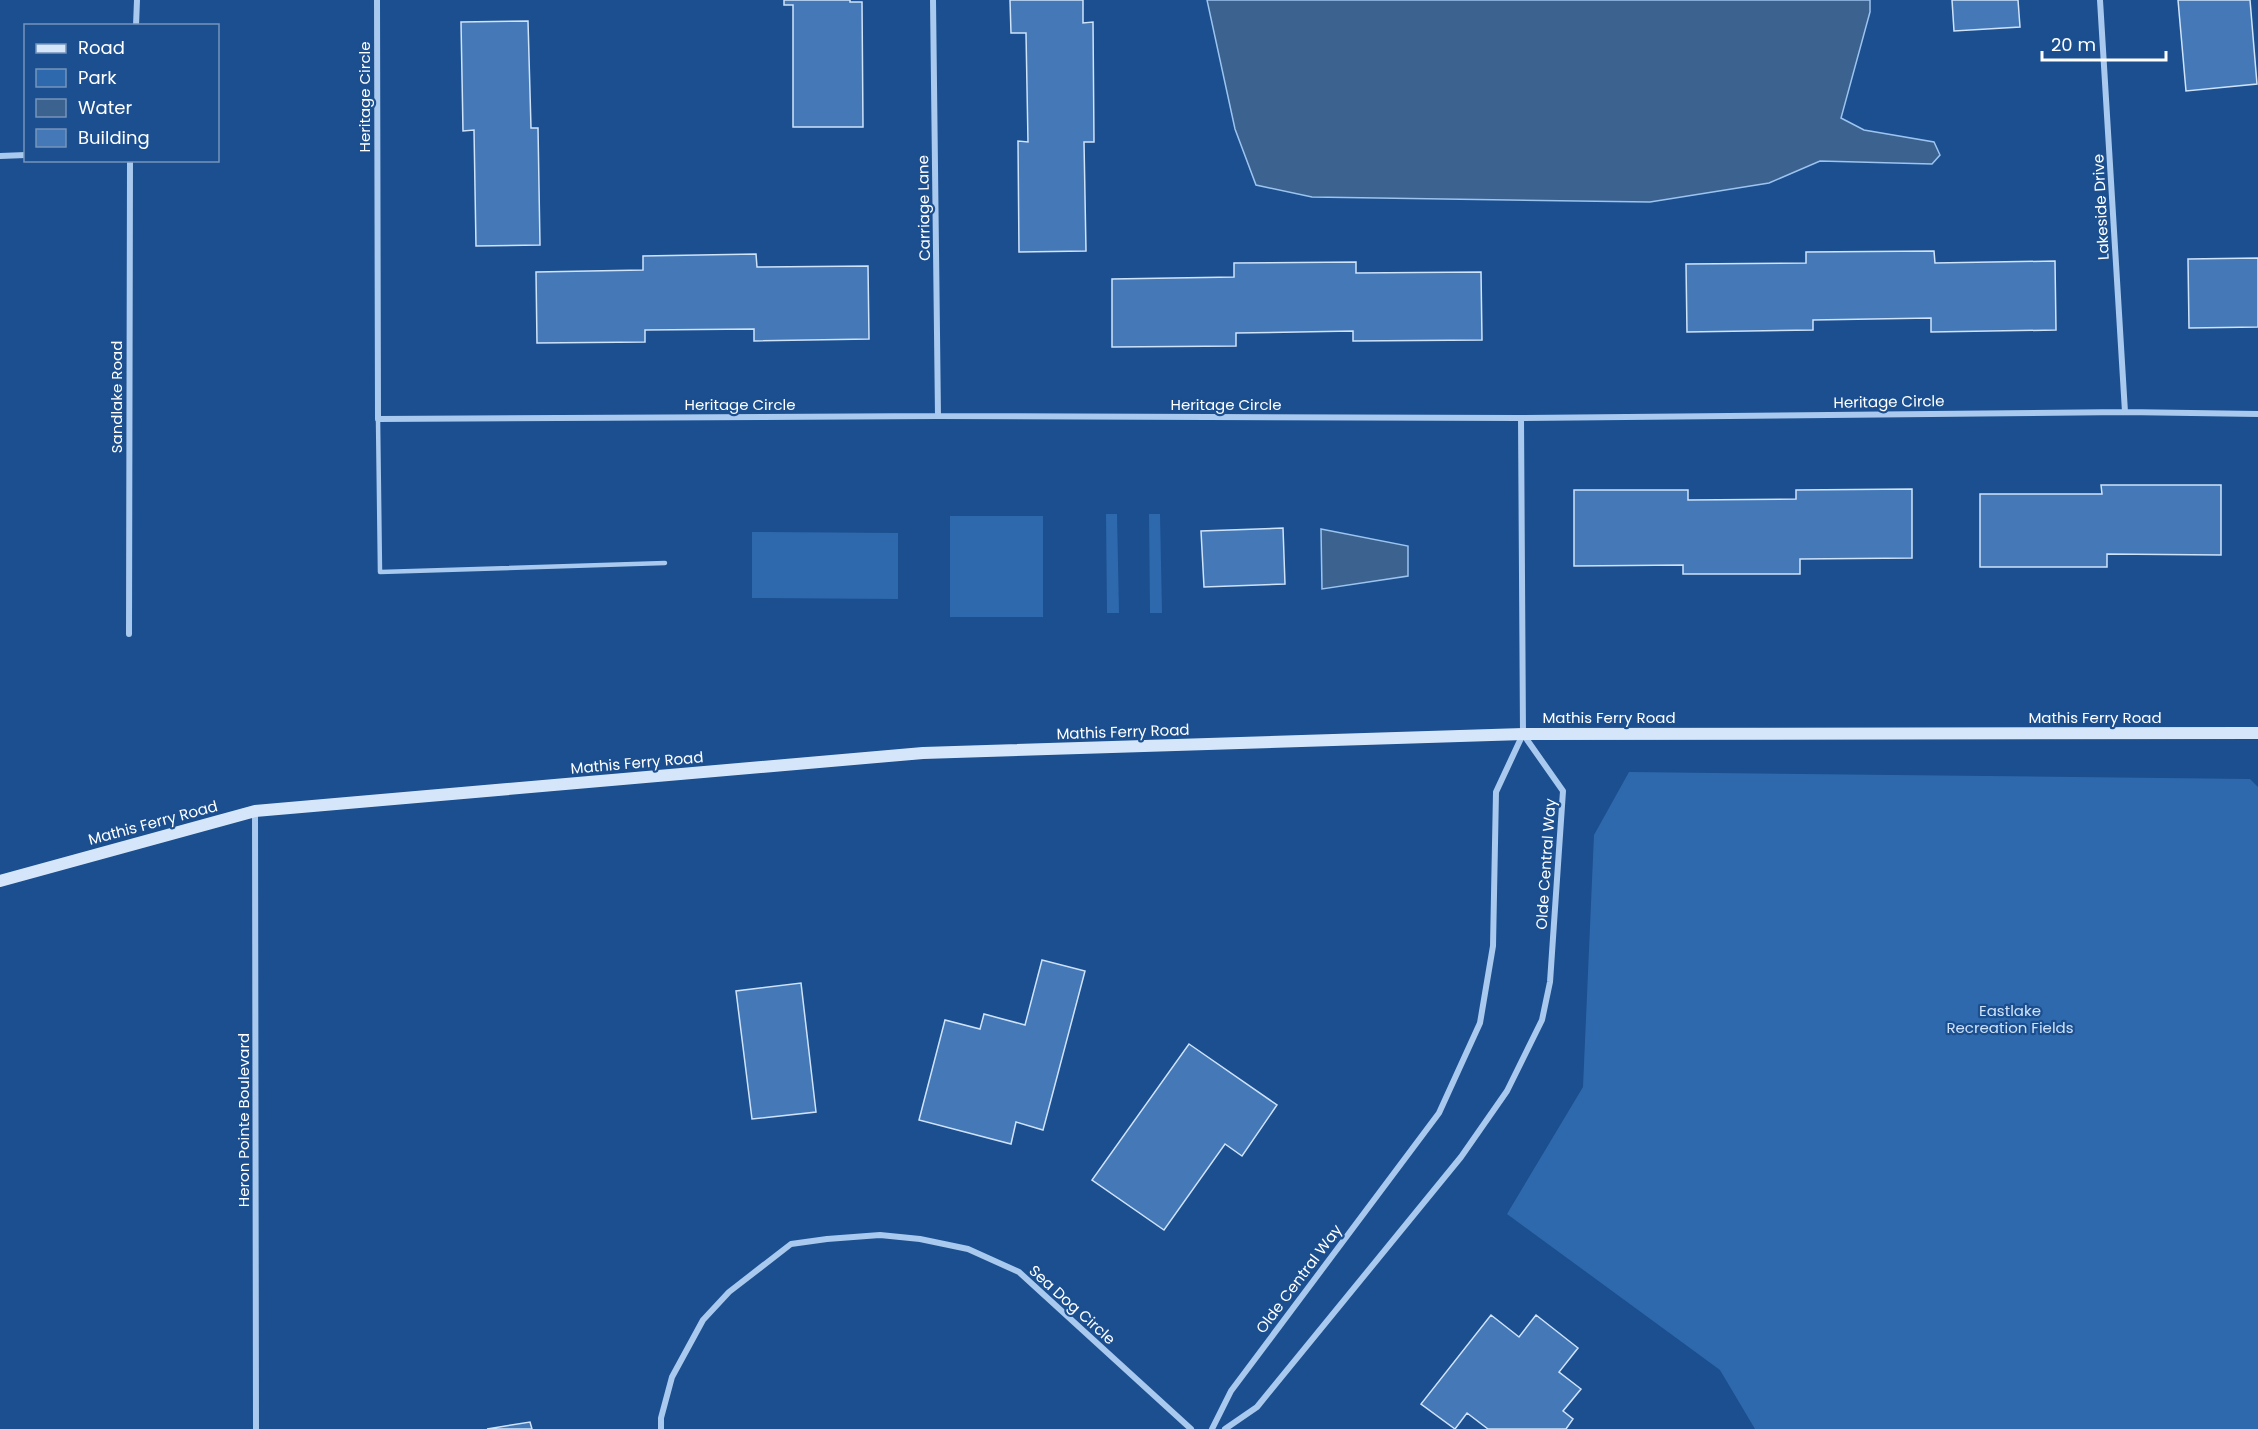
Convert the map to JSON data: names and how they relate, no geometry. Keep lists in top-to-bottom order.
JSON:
{
  "streets": {
    "main road": ["Mathis Ferry Road"],
    "street": [
      "Heritage Circle",
      "Lakeside Drive",
      "Carriage Lane",
      "Sandlake Road",
      "Olde Central Way",
      "Heron Pointe Boulevard",
      "Sea Dog Circle"
    ]
  },
  "crossings": [
    ["Heritage Circle", "Lakeside Drive"],
    ["Heritage Circle", "Carriage Lane"],
    ["Mathis Ferry Road", "Olde Central Way"],
    ["Mathis Ferry Road", "Heron Pointe Boulevard"]
  ],
  "parks": ["Eastlake Recreation Fields"],
  "legend": [
    "Road",
    "Park",
    "Water",
    "Building"
  ],
  "scale_bar": "20 m"
}
